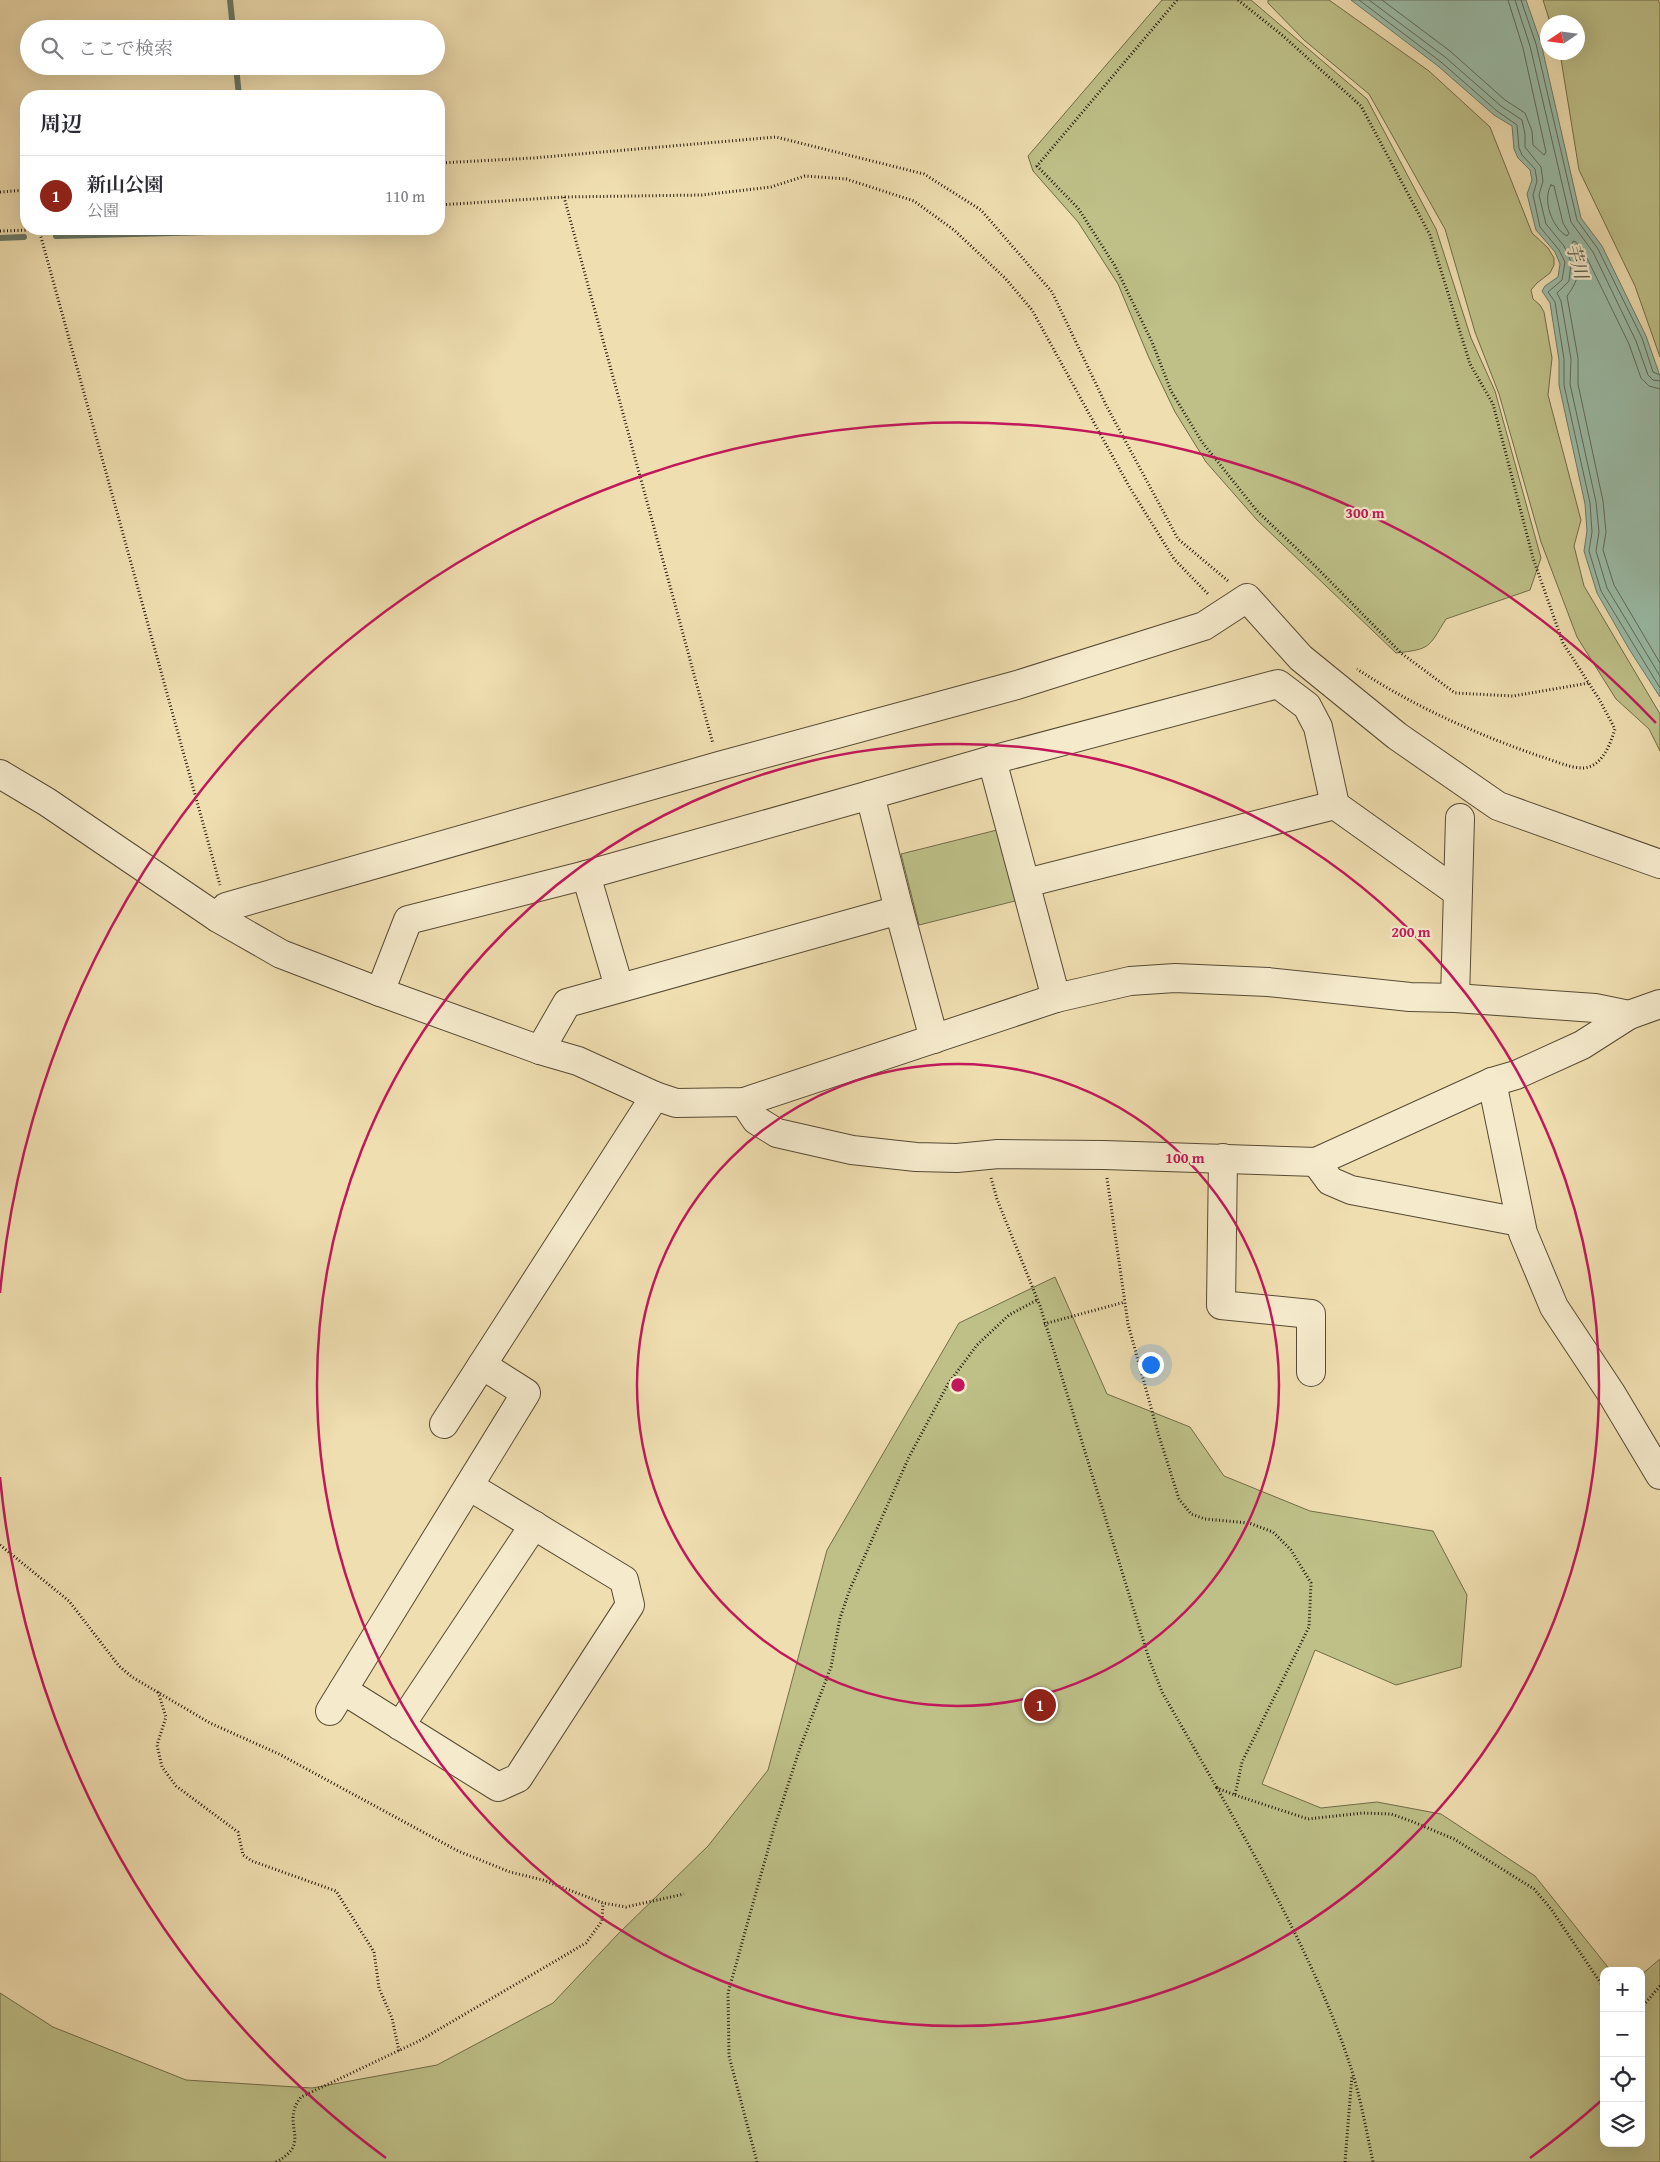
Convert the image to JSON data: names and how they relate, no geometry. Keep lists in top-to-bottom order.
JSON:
{
  "water": ["芋川"],
  "north": "left",
  "page": {
    "search": "ここで検索",
    "heading": "周辺",
    "list": [
      {
        "mark": "1",
        "name": "新山公園",
        "note": "公園",
        "value": "110 m"
      }
    ],
    "pins": "1",
    "map_buttons": ["+", "−"]
  },
  "rings": ["300 m", "200 m", "100 m"]
}
